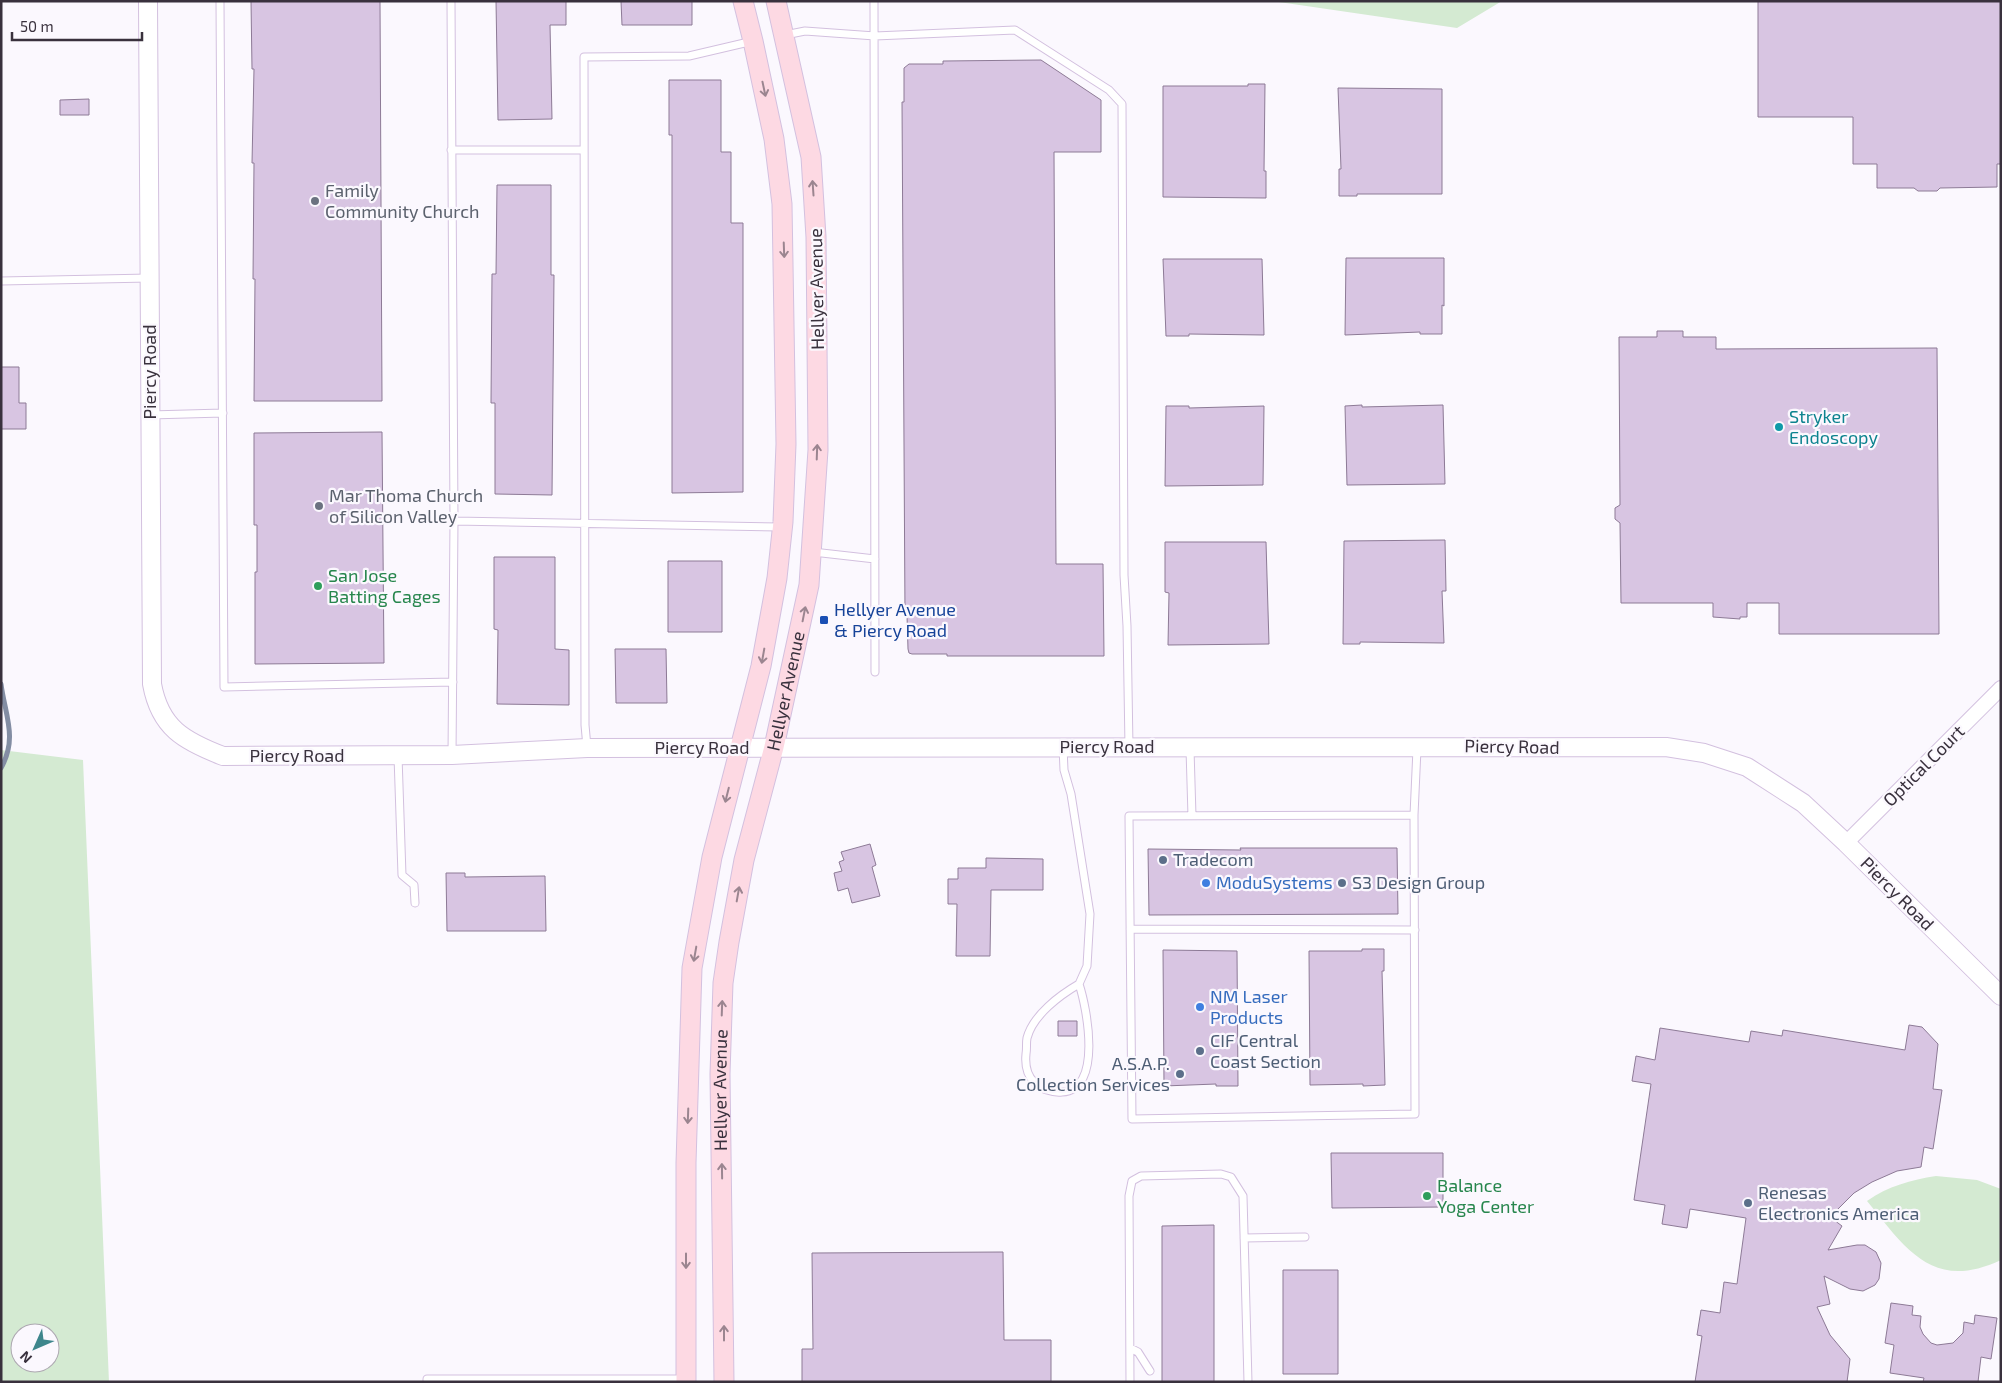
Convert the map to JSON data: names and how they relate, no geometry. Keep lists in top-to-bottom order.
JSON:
{
  "streets": {
    "main road": ["Hellyer Avenue"],
    "street": ["Piercy Road", "Optical Court"]
  },
  "crossings": [
    ["Hellyer Avenue", "Piercy Road"],
    ["Piercy Road", "Optical Court"]
  ],
  "places": {
    "other": [
      "Family Community Church",
      "Stryker Endoscopy",
      "Mar Thoma Church of Silicon Valley",
      "San Jose Batting Cages",
      "Tradecom",
      "ModuSystems",
      "S3 Design Group",
      "NM Laser Products",
      "CIF Central Coast Section",
      "A.S.A.P. Collection Services",
      "Balance Yoga Center",
      "Renesas Electronics America"
    ],
    "transit": ["Hellyer Avenue & Piercy Road"]
  },
  "scale_bar": "50 m",
  "north": "bottom left"
}
